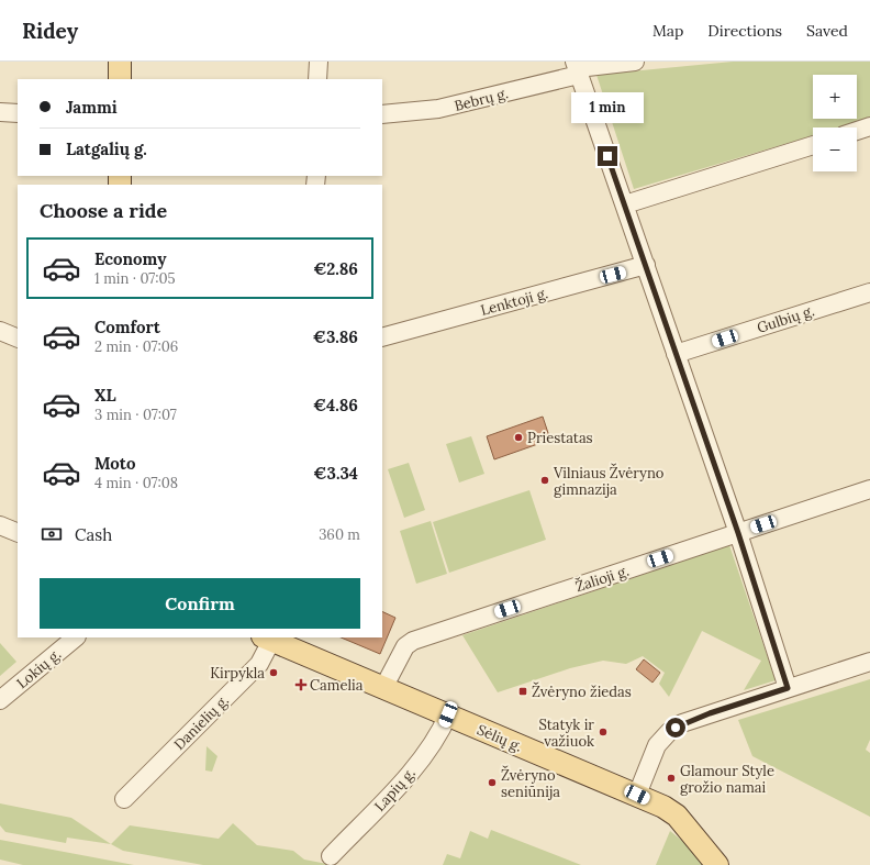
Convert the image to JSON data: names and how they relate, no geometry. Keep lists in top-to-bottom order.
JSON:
{
  "streets": {
    "main road": ["Sėlių g."],
    "street": [
      "Bebrų g.",
      "Lenktoji g.",
      "Gulbių g.",
      "Žalioji g.",
      "Lokių g.",
      "Danielių g.",
      "Lapių g."
    ]
  },
  "crossings": [
    ["Žalioji g.", "Sėlių g."],
    ["Danielių g.", "Sėlių g."],
    ["Sėlių g.", "Lapių g."]
  ],
  "places": {
    "other": [
      "Priestatas",
      "Vilniaus Žvėryno gimnazija",
      "Kirpykla",
      "Statyk ir važiuok",
      "Glamour Style grožio namai",
      "Žvėryno seniūnija"
    ],
    "health": ["Camelia"],
    "transit": ["Žvėryno žiedas"]
  },
  "page": {
    "header": "Ridey",
    "nav": ["Map", "Directions", "Saved"],
    "map_buttons": ["+", "−"],
    "banner": ["Jammi", "Latgalių g."],
    "bubble": "1 min",
    "heading": "Choose a ride",
    "list": [
      {
        "name": "Economy",
        "note": "1 min · 07:05",
        "value": "€2.86"
      },
      {
        "name": "Comfort",
        "note": "2 min · 07:06",
        "value": "€3.86"
      },
      {
        "name": "XL",
        "note": "3 min · 07:07",
        "value": "€4.86"
      },
      {
        "name": "Moto",
        "note": "4 min · 07:08",
        "value": "€3.34"
      }
    ],
    "pay": ["Cash", "360 m"],
    "buttons": "Confirm"
  }
}
